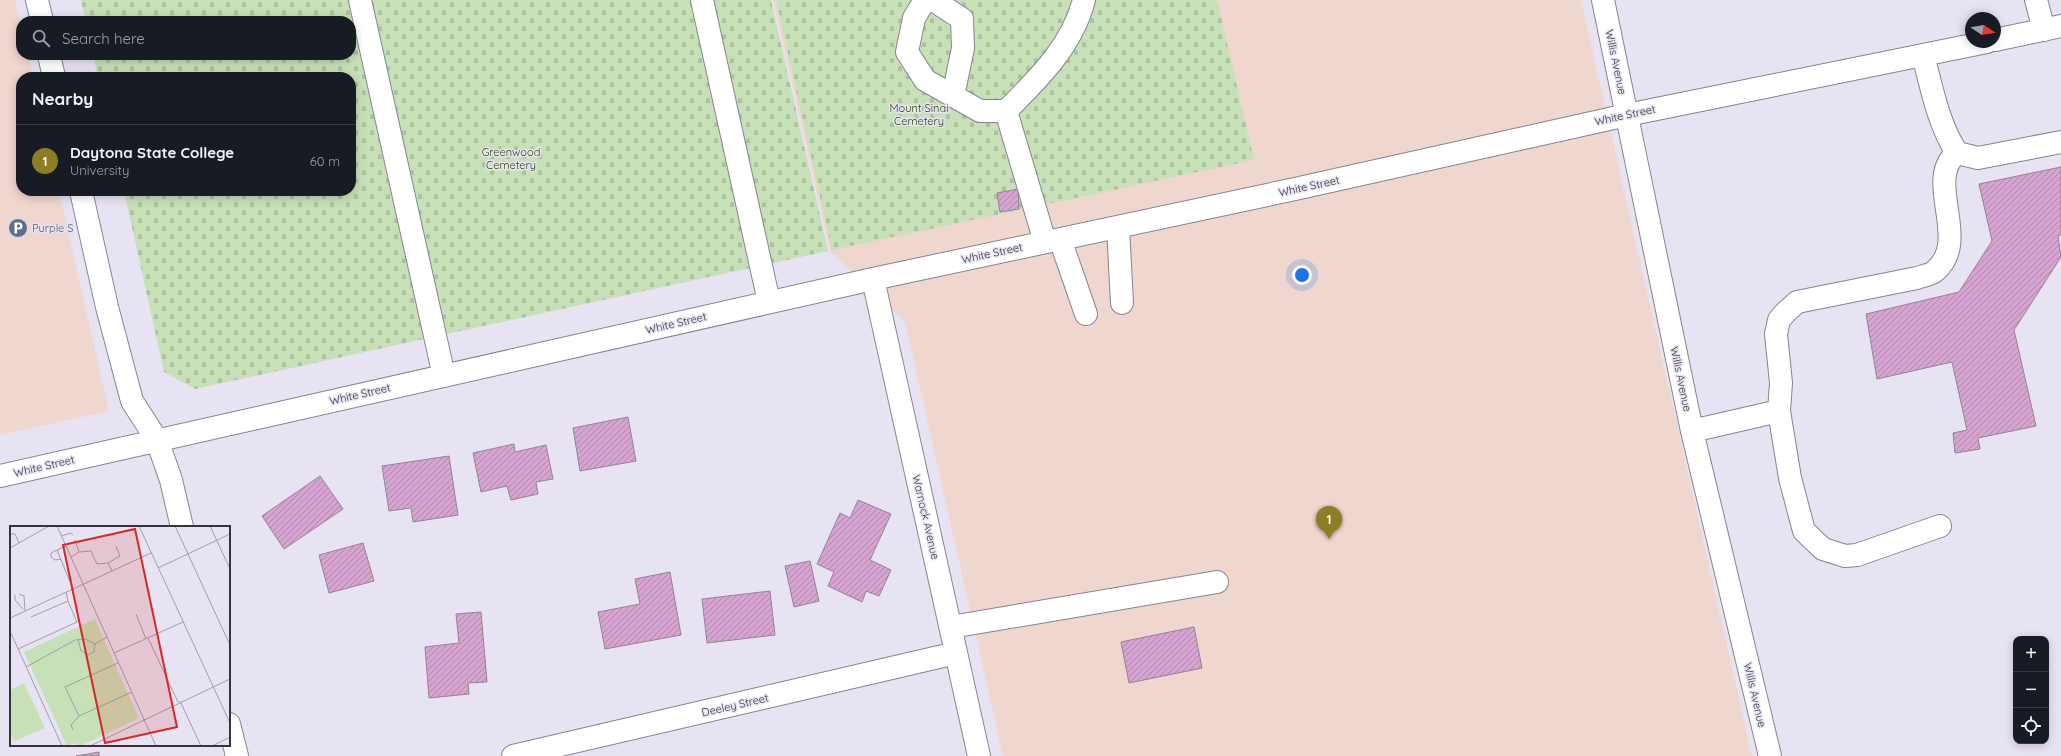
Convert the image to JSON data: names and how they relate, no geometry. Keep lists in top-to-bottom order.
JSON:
{
  "streets": {
    "street": [
      "Willis Avenue",
      "White Street",
      "Warnock Avenue",
      "Deeley Street"
    ]
  },
  "crossings": [
    ["Willis Avenue", "White Street"],
    ["White Street", "Warnock Avenue"],
    ["Warnock Avenue", "Deeley Street"]
  ],
  "parks": ["Mount Sinai Cemetery", "Greenwood Cemetery"],
  "places": {
    "parking": ["Purple S"]
  },
  "north": "right",
  "page": {
    "search": "Search here",
    "heading": "Nearby",
    "list": [
      {
        "mark": "1",
        "name": "Daytona State College",
        "note": "University",
        "value": "60 m"
      }
    ],
    "pins": "1",
    "map_buttons": ["+", "−"]
  }
}
